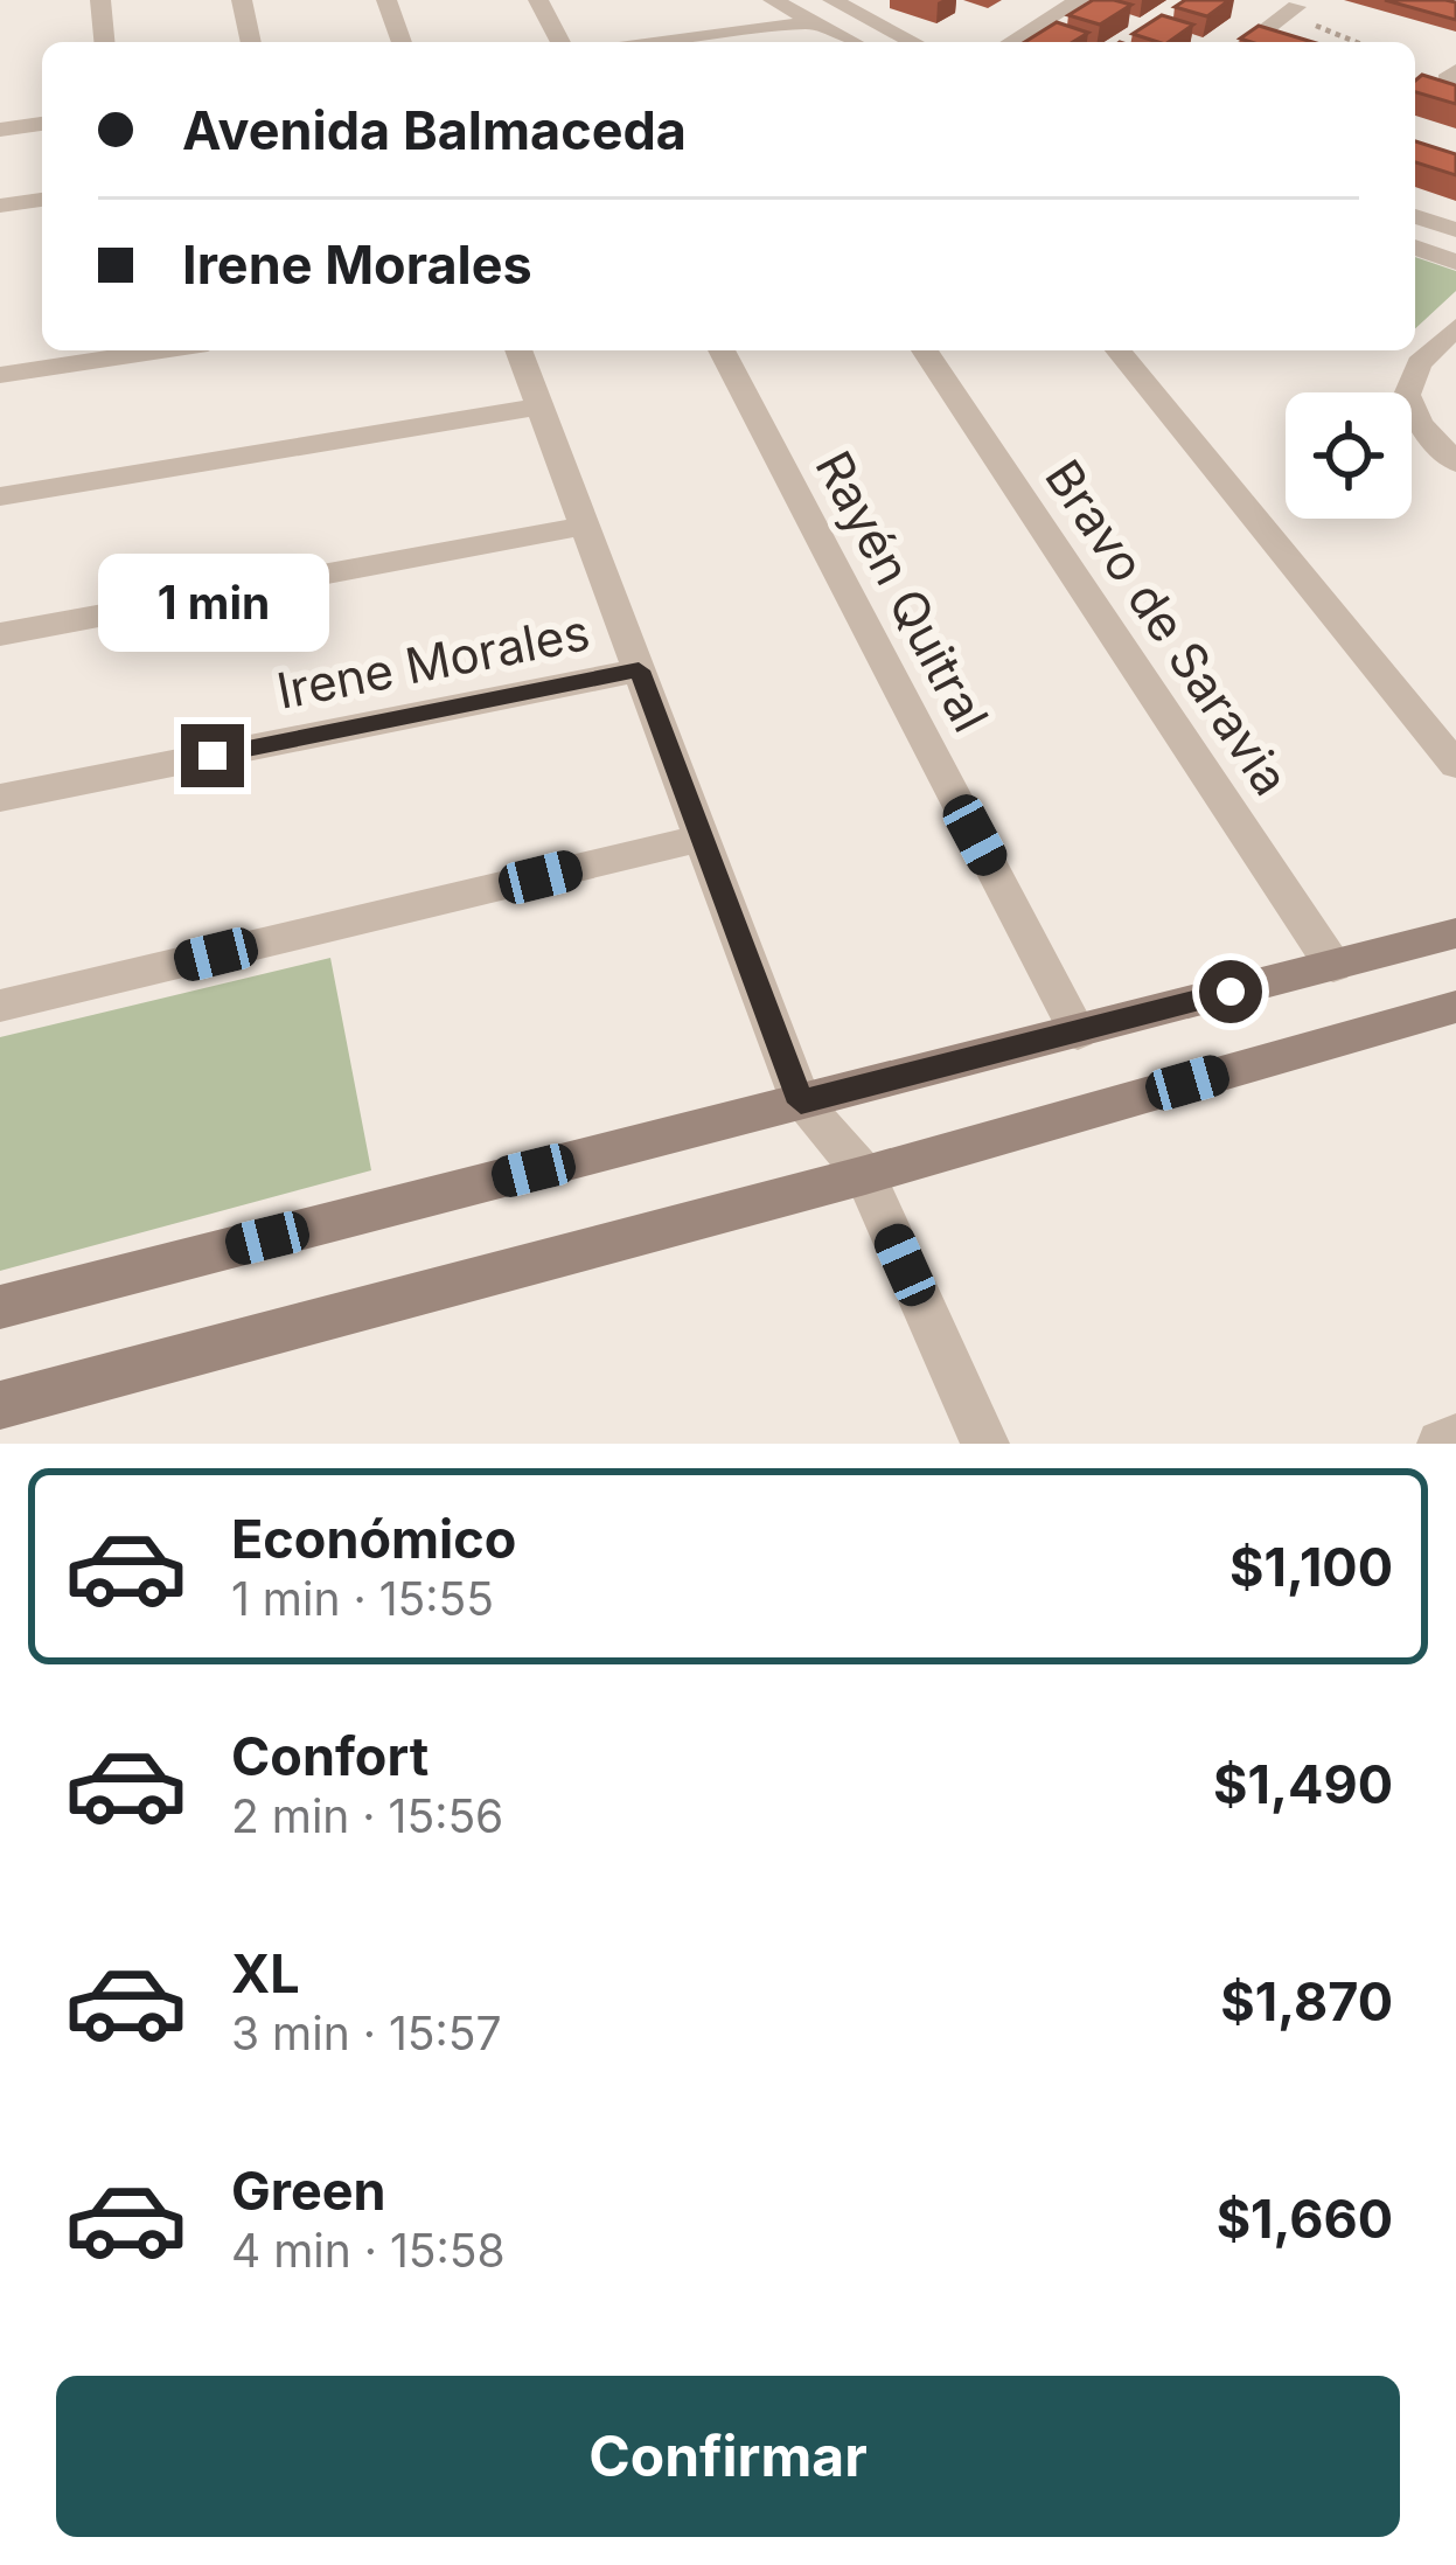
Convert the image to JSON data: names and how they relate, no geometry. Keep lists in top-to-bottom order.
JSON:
{
  "streets": {
    "street": ["Rayén Quitral", "Bravo de Saravia", "Irene Morales"]
  },
  "page": {
    "banner": ["Avenida Balmaceda", "Irene Morales"],
    "bubble": "1 min",
    "list": [
      {
        "name": "Económico",
        "note": "1 min · 15:55",
        "value": "$1,100"
      },
      {
        "name": "Confort",
        "note": "2 min · 15:56",
        "value": "$1,490"
      },
      {
        "name": "XL",
        "note": "3 min · 15:57",
        "value": "$1,870"
      },
      {
        "name": "Green",
        "note": "4 min · 15:58",
        "value": "$1,660"
      }
    ],
    "buttons": "Confirmar"
  }
}
